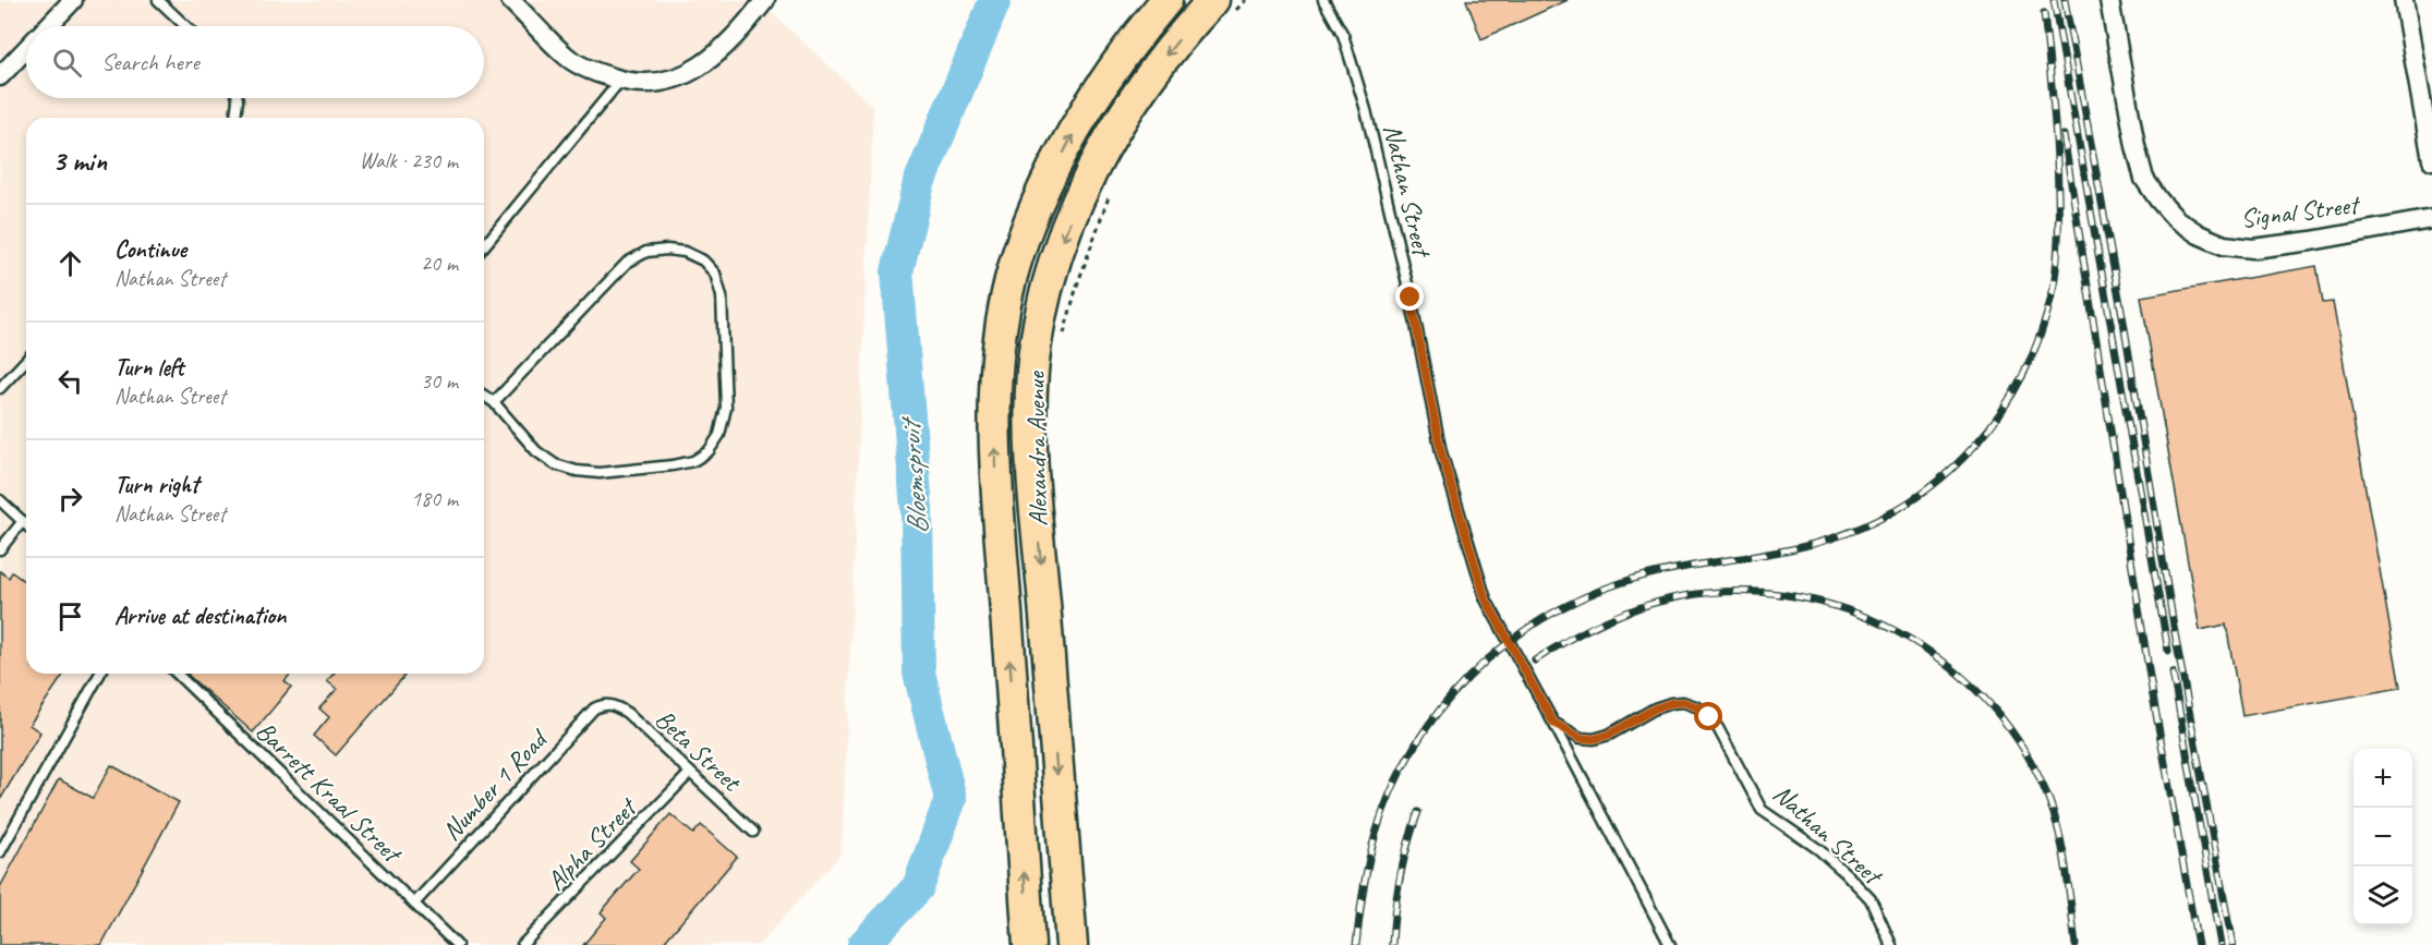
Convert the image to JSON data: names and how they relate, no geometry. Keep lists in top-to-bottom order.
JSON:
{
  "streets": {
    "highway": ["Alexandra Avenue"],
    "street": ["Signal Street"],
    "lane": [
      "Nathan Street",
      "Beta Street",
      "Number 1 Road",
      "Barrett Kraal Street",
      "Alpha Street"
    ]
  },
  "crossings": [
    ["Beta Street", "Number 1 Road"],
    ["Beta Street", "Alpha Street"],
    ["Number 1 Road", "Barrett Kraal Street"]
  ],
  "water": ["Bloemspruit"],
  "page": {
    "search": "Search here",
    "heading": ["3 min", "Walk · 230 m"],
    "list": [
      ["Continue", "Nathan Street", "20 m"],
      ["Turn left", "Nathan Street", "30 m"],
      ["Turn right", "Nathan Street", "180 m"],
      "Arrive at destination"
    ],
    "map_buttons": ["+", "−"]
  }
}
